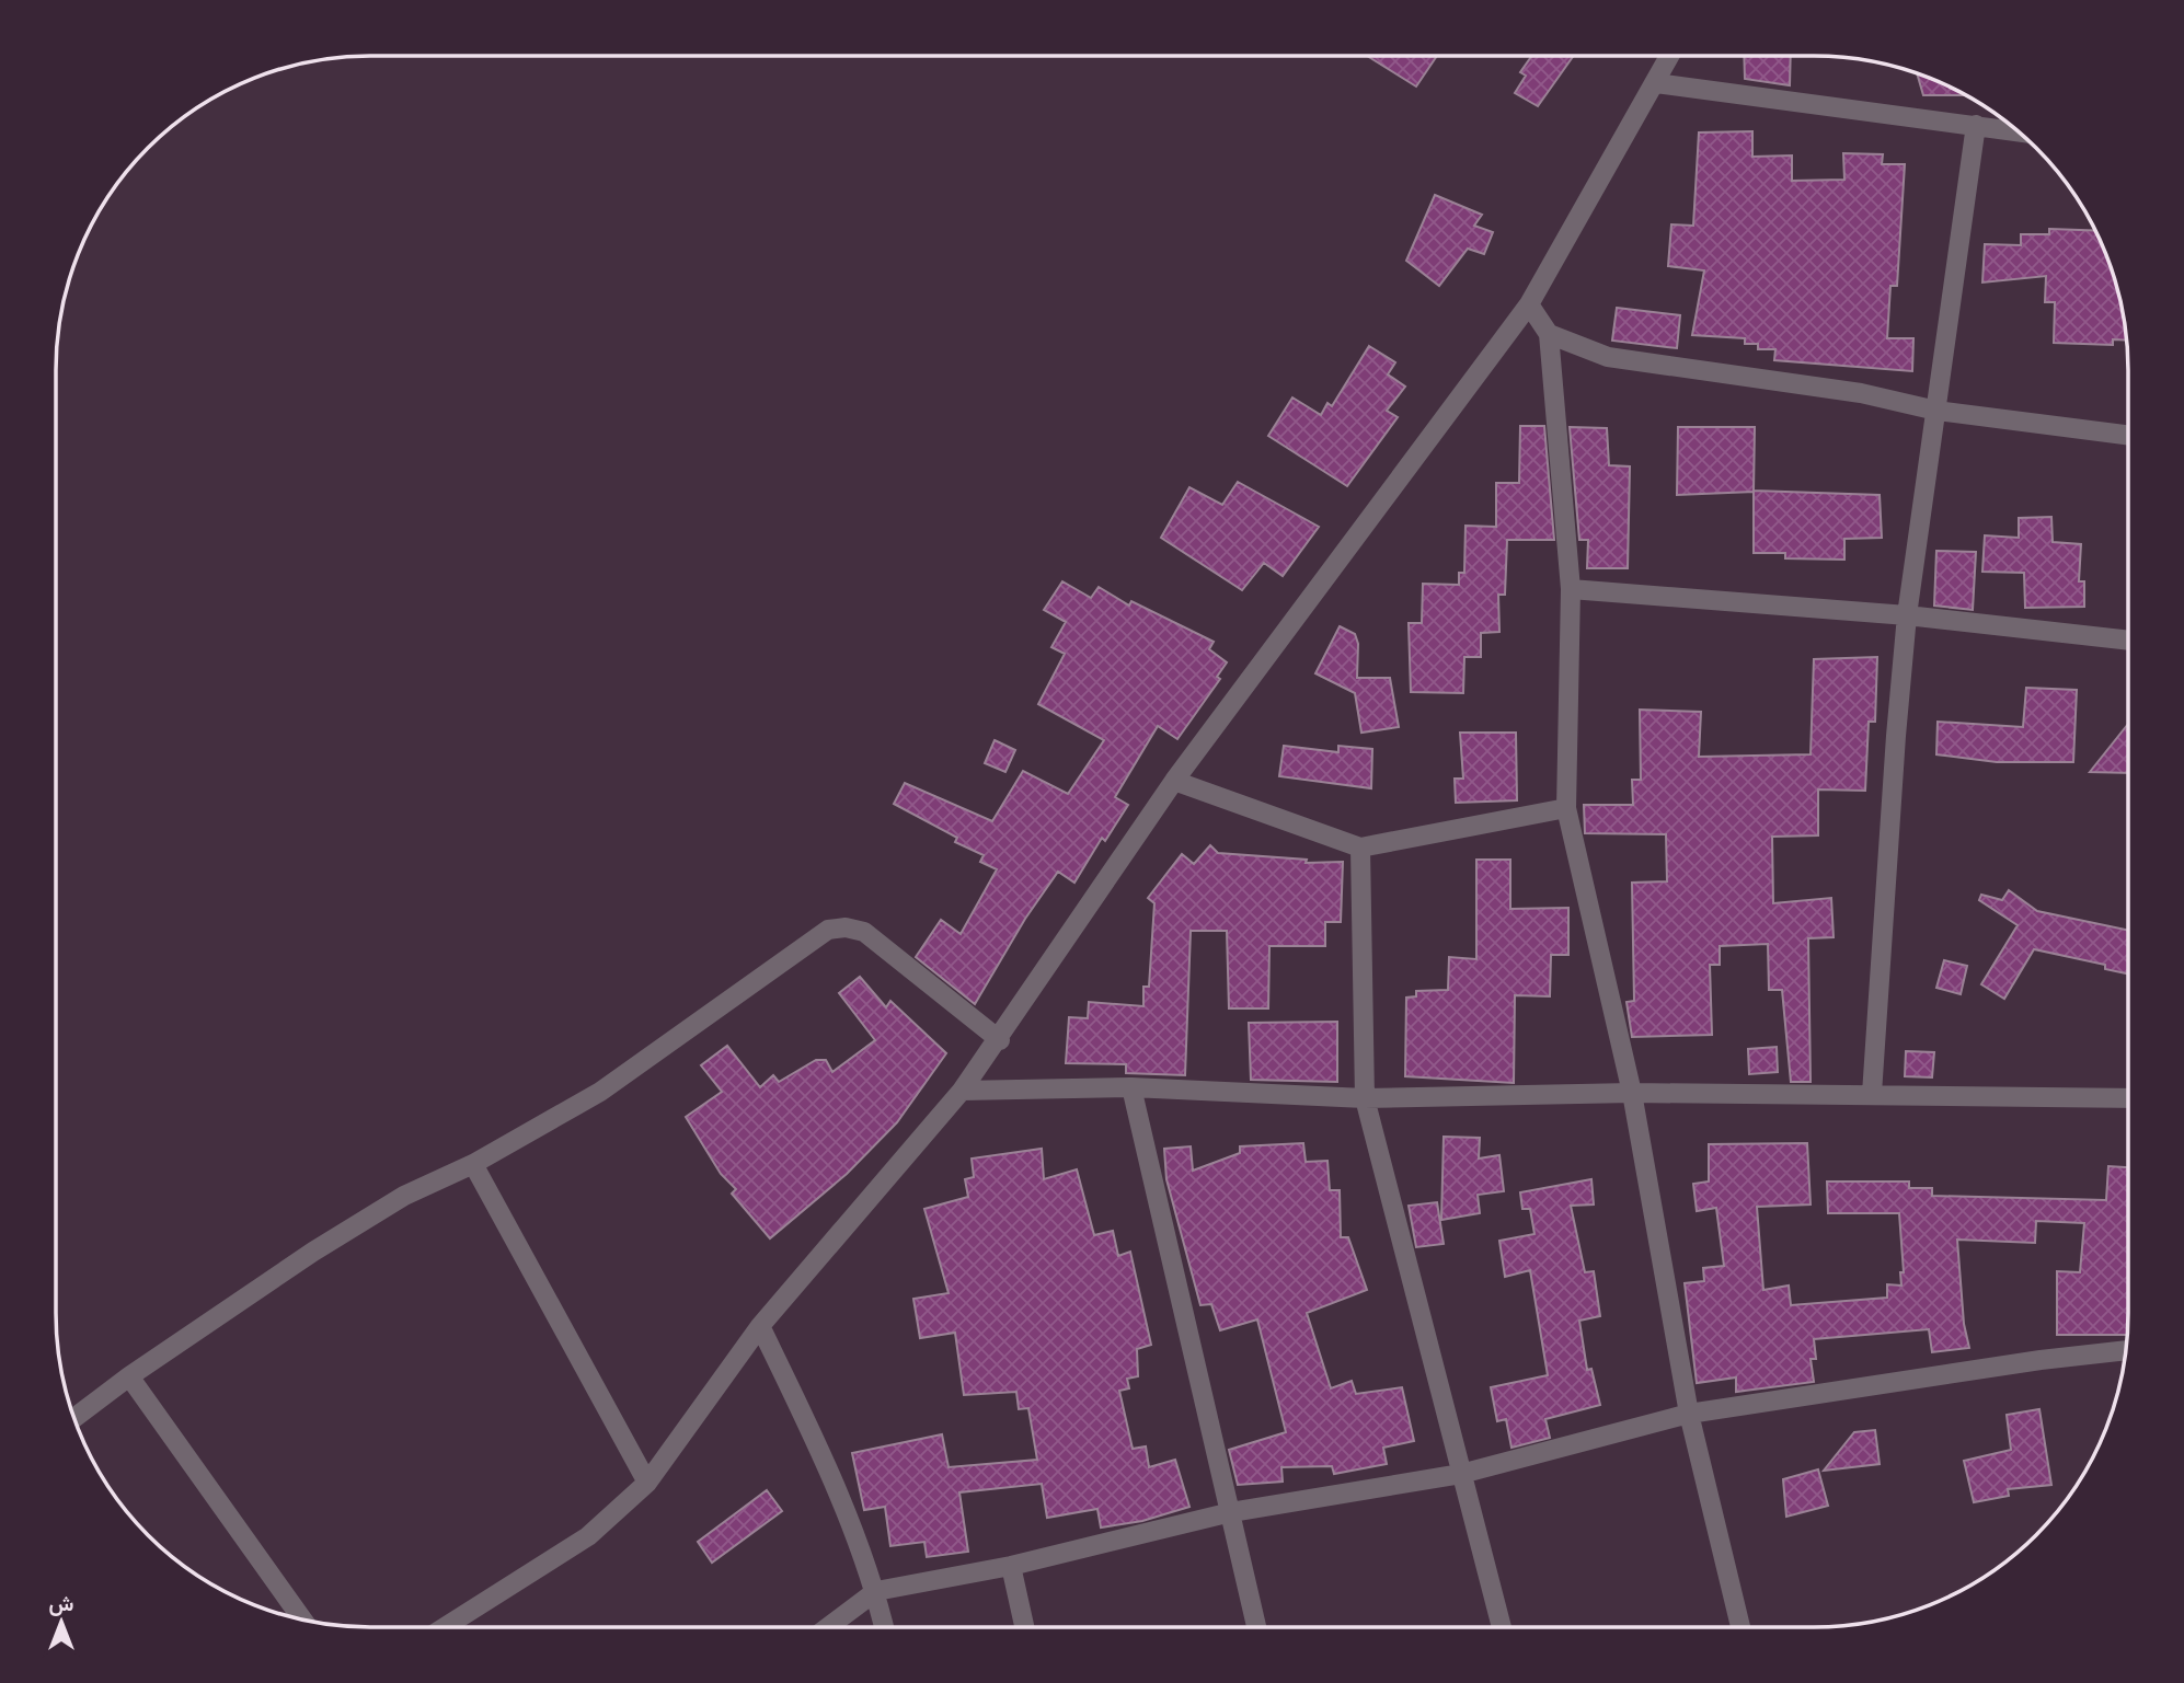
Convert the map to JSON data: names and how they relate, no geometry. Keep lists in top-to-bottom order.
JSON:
{
  "north": "top"
}
